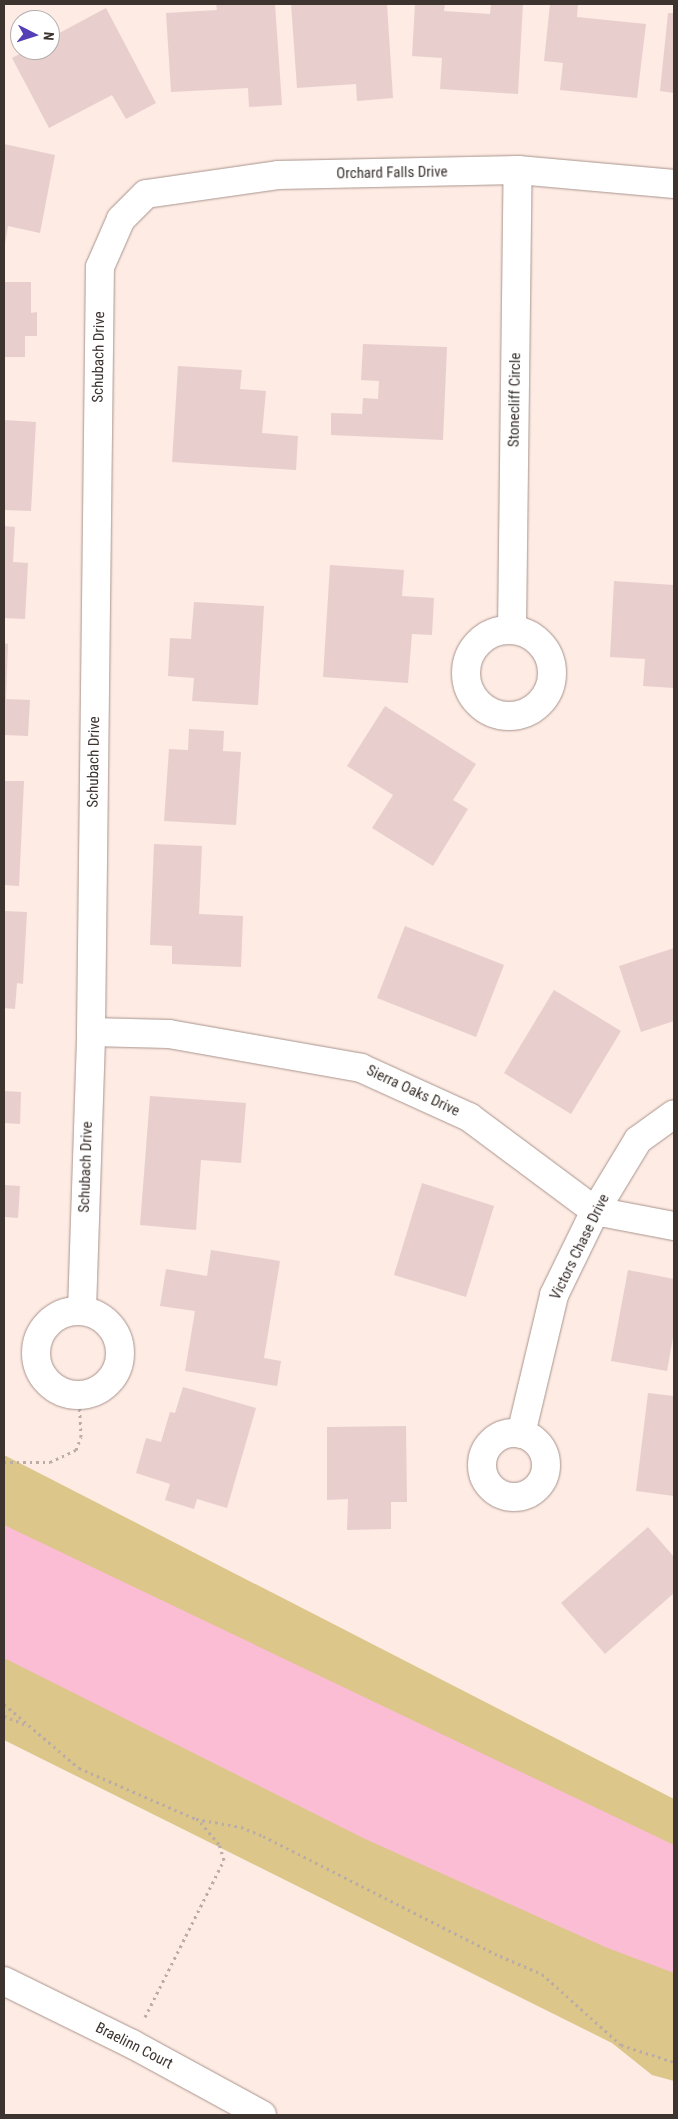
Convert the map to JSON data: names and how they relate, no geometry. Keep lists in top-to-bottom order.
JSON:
{
  "streets": {
    "street": [
      "Orchard Falls Drive",
      "Schubach Drive",
      "Stonecliff Circle",
      "Sierra Oaks Drive",
      "Victors Chase Drive",
      "Braelinn Court"
    ]
  },
  "crossings": [
    ["Orchard Falls Drive", "Schubach Drive"],
    ["Orchard Falls Drive", "Stonecliff Circle"],
    ["Schubach Drive", "Sierra Oaks Drive"],
    ["Sierra Oaks Drive", "Victors Chase Drive"]
  ],
  "north": "right"
}
